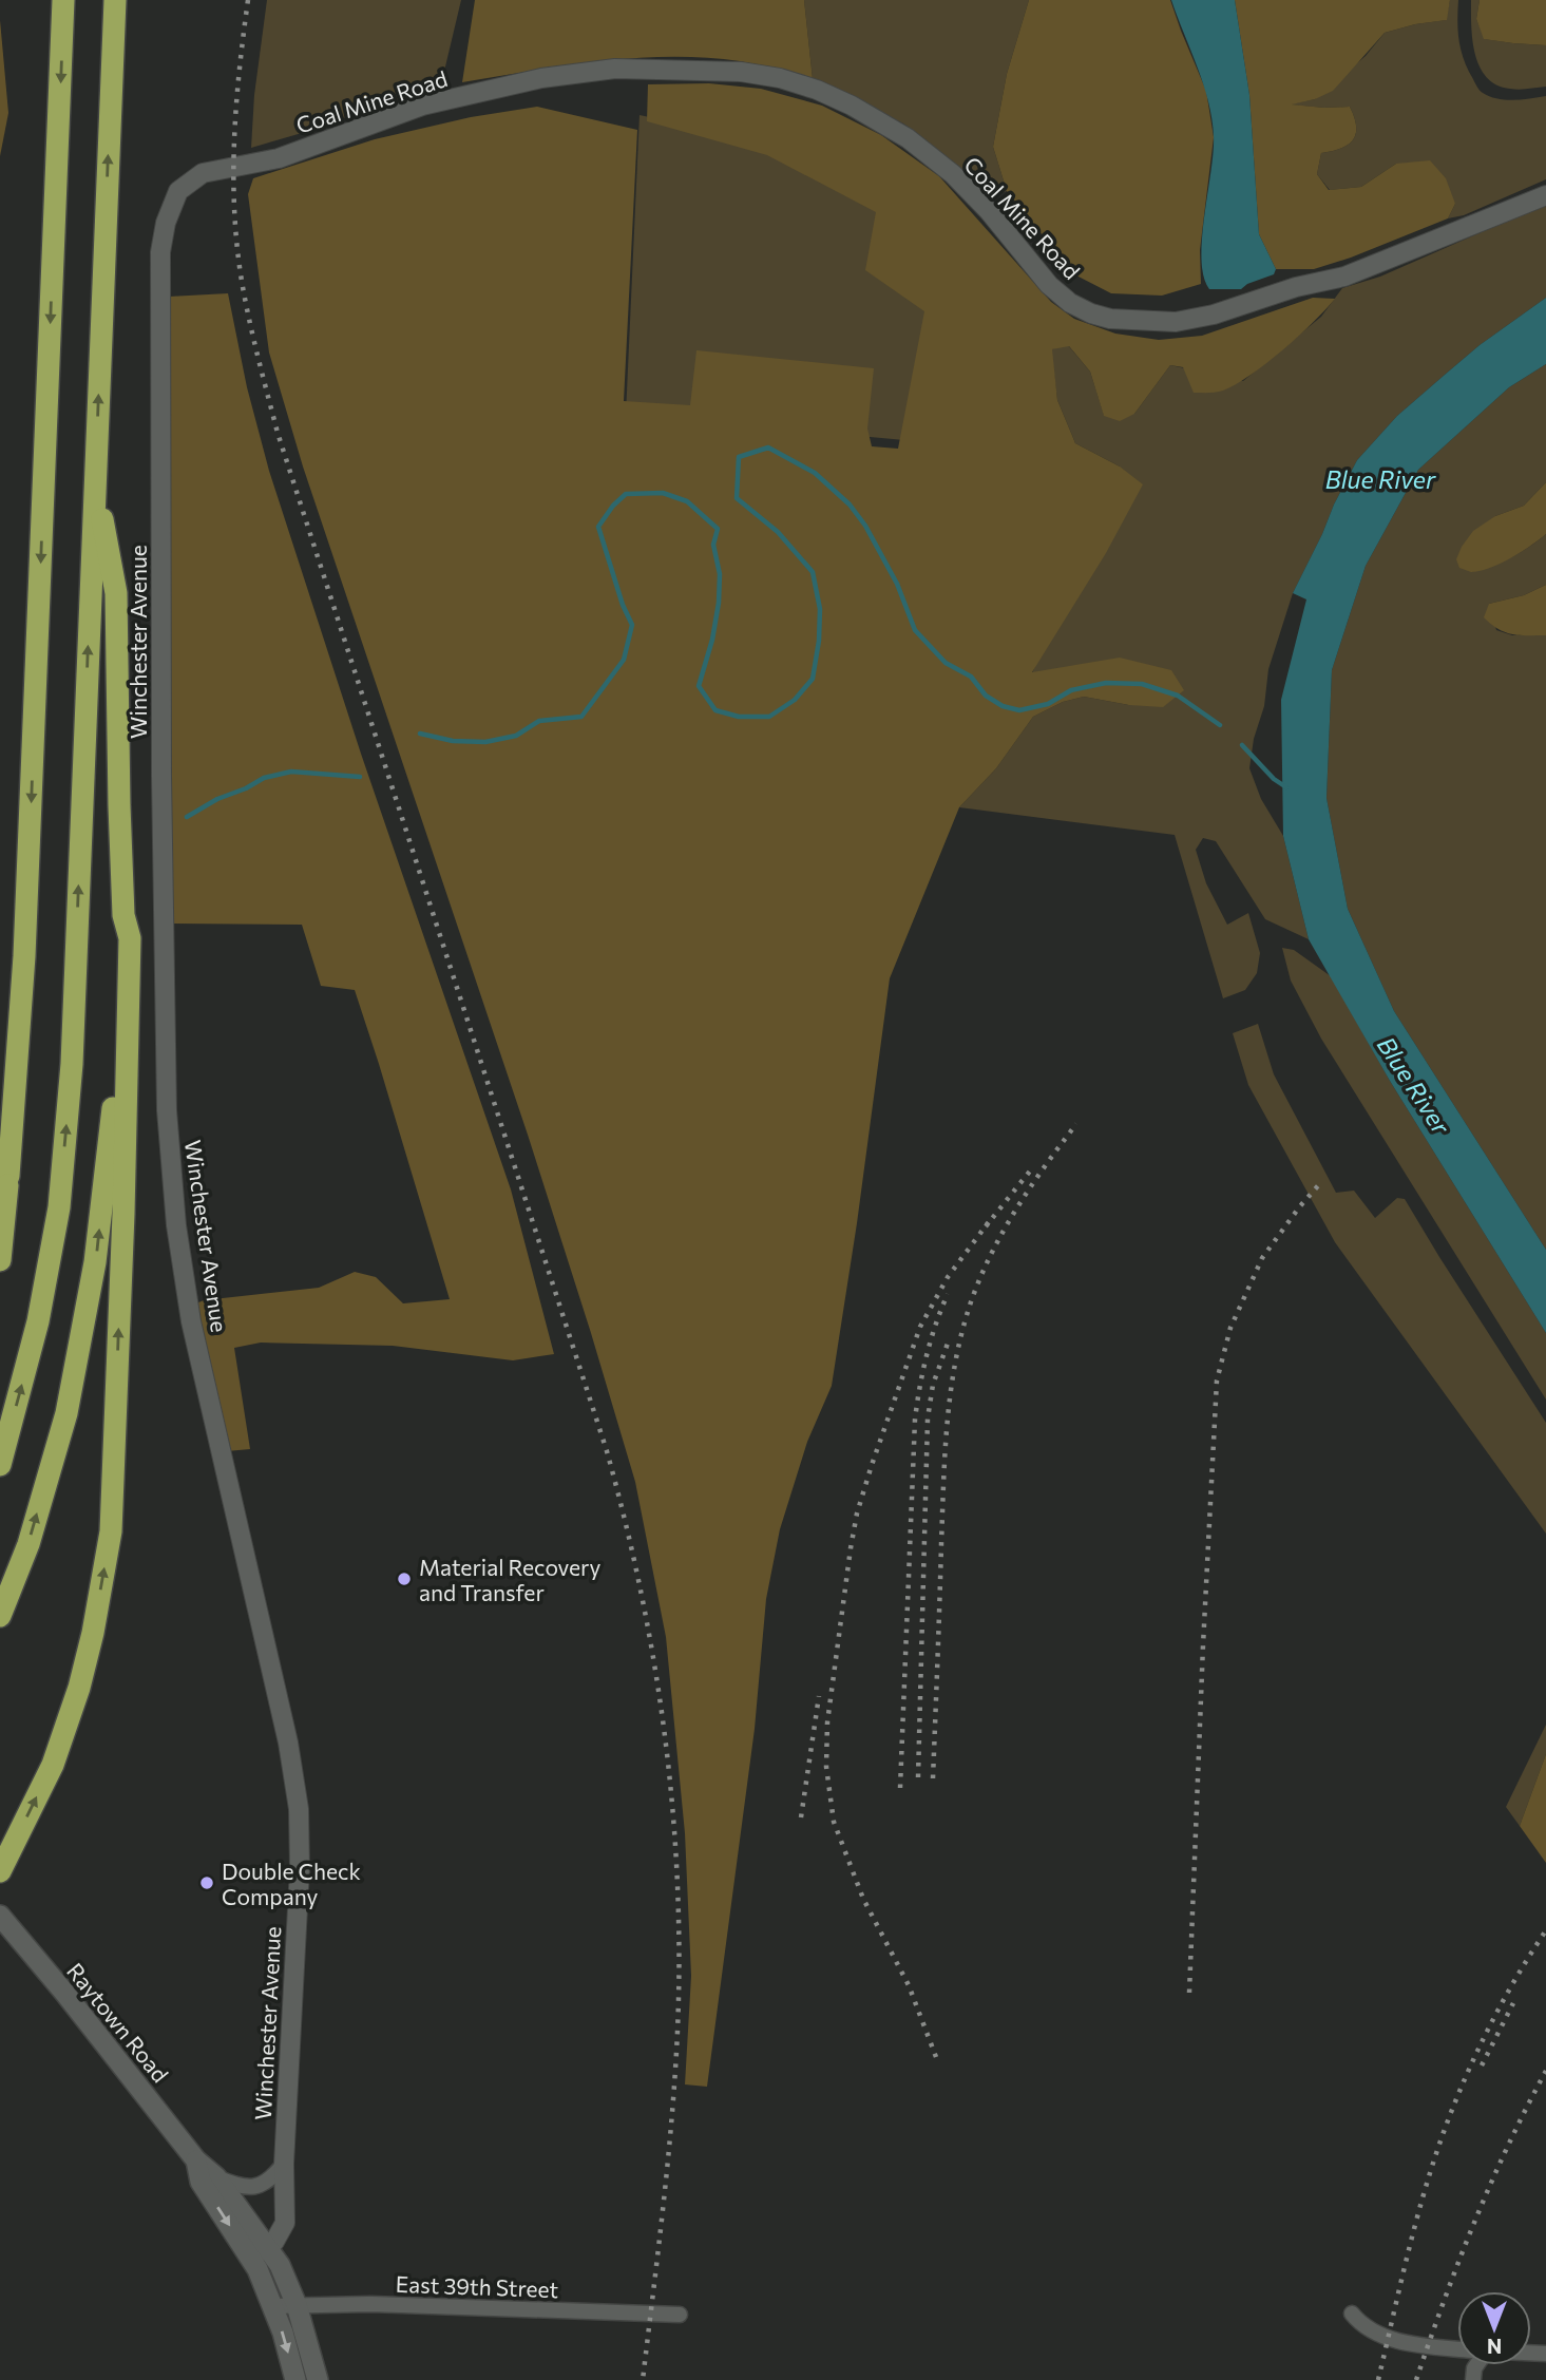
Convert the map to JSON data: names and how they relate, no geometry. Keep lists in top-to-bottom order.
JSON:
{
  "streets": {
    "main road": ["Raytown Road"],
    "street": ["Coal Mine Road", "Winchester Avenue", "East 39th Street"]
  },
  "crossings": [
    ["Coal Mine Road", "Winchester Avenue"],
    ["Winchester Avenue", "Raytown Road"],
    ["Raytown Road", "East 39th Street"]
  ],
  "water": ["Blue River"],
  "places": ["Material Recovery and Transfer", "Double Check Company"],
  "north": "bottom"
}
